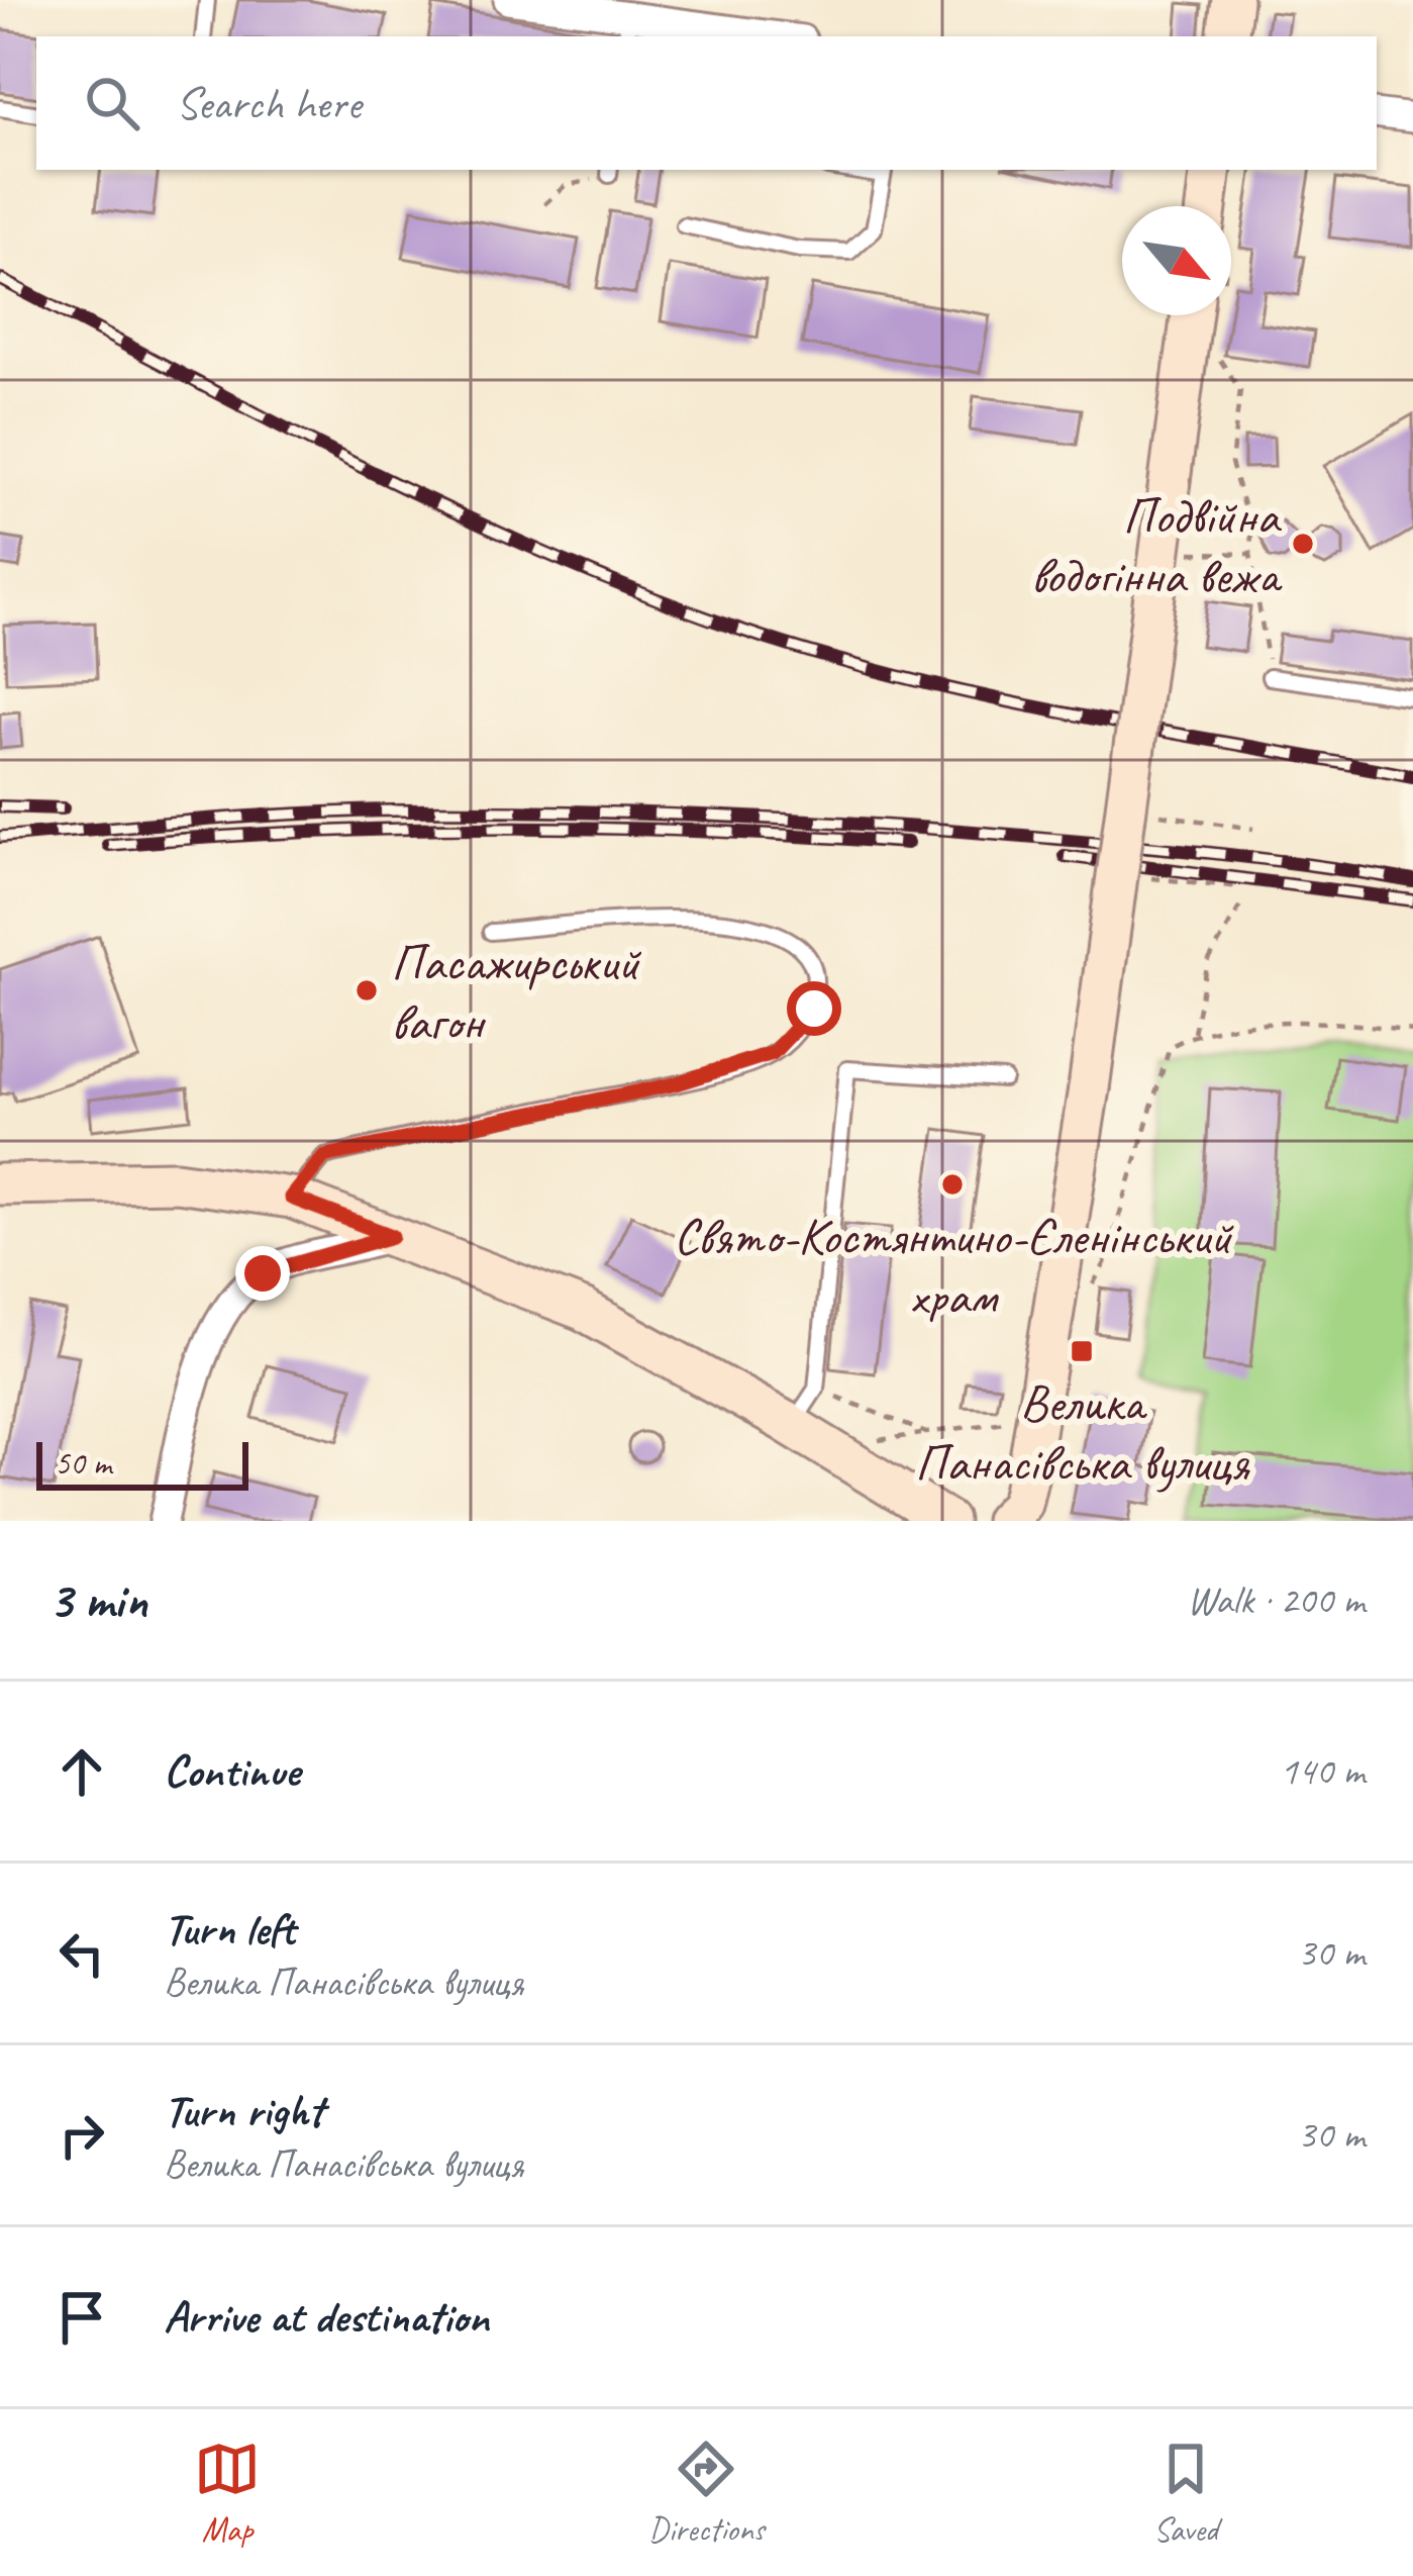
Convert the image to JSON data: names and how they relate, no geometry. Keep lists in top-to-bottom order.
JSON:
{
  "places": {
    "other": ["Подвійна водогінна вежа", "Пасажирський вагон", "Свято-Костянтино-Єленінський храм"],
    "transit": ["Велика Панасівська вулиця"]
  },
  "scale_bar": "50 m",
  "north": "bottom right",
  "page": {
    "search": "Search here",
    "scale": "50 m",
    "heading": ["3 min", "Walk · 200 m"],
    "list": [
      ["Continue", "140 m"],
      ["Turn left", "Велика Панасівська вулиця", "30 m"],
      ["Turn right", "Велика Панасівська вулиця", "30 m"],
      "Arrive at destination"
    ],
    "nav": ["Map", "Directions", "Saved"]
  }
}
